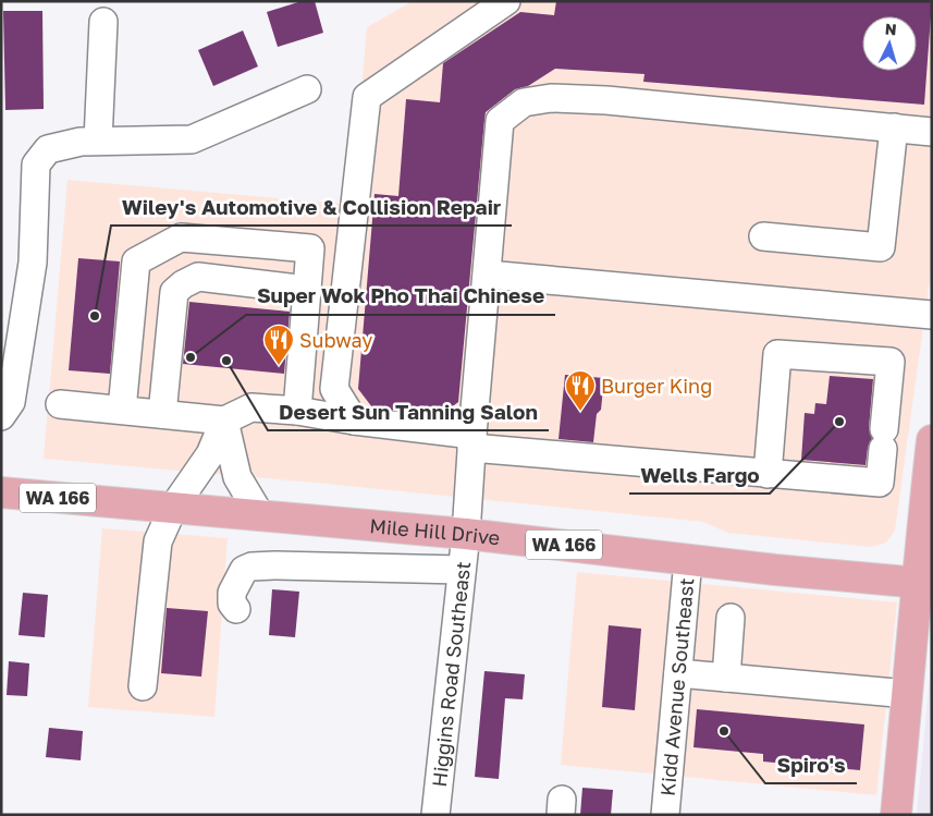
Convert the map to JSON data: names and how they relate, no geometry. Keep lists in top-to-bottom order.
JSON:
{
  "streets": {
    "main road": ["WA 166", "Mile Hill Drive"],
    "street": ["Higgins Road Southeast", "Kidd Avenue Southeast"]
  },
  "crossings": [
    ["Mile Hill Drive", "Higgins Road Southeast"],
    ["Mile Hill Drive", "Kidd Avenue Southeast"]
  ],
  "places": {
    "other": [
      "Wiley's Automotive & Collision Repair",
      "Super Wok Pho Thai Chinese",
      "Desert Sun Tanning Salon",
      "Wells Fargo",
      "Spiro's"
    ],
    "restaurant": ["Subway", "Burger King"]
  },
  "north": "top"
}
